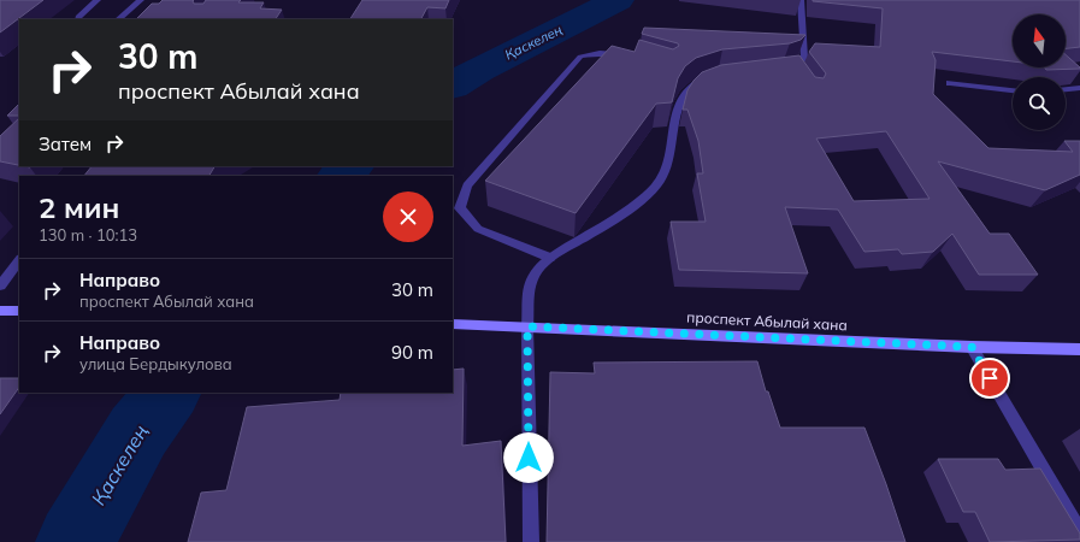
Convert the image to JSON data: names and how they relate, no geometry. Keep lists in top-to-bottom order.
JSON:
{
  "streets": {
    "main road": ["проспект Абылай хана"]
  },
  "water": ["Қаскелең"],
  "north": "top",
  "page": {
    "turn": ["30 m", "проспект Абылай хана"],
    "then": "Затем",
    "heading": ["2 мин", "130 m · 10:13"],
    "list": [
      {
        "name": "Направо",
        "note": "проспект Абылай хана",
        "value": "30 m"
      },
      {
        "name": "Направо",
        "note": "улица Бердыкулова",
        "value": "90 m"
      }
    ]
  }
}
